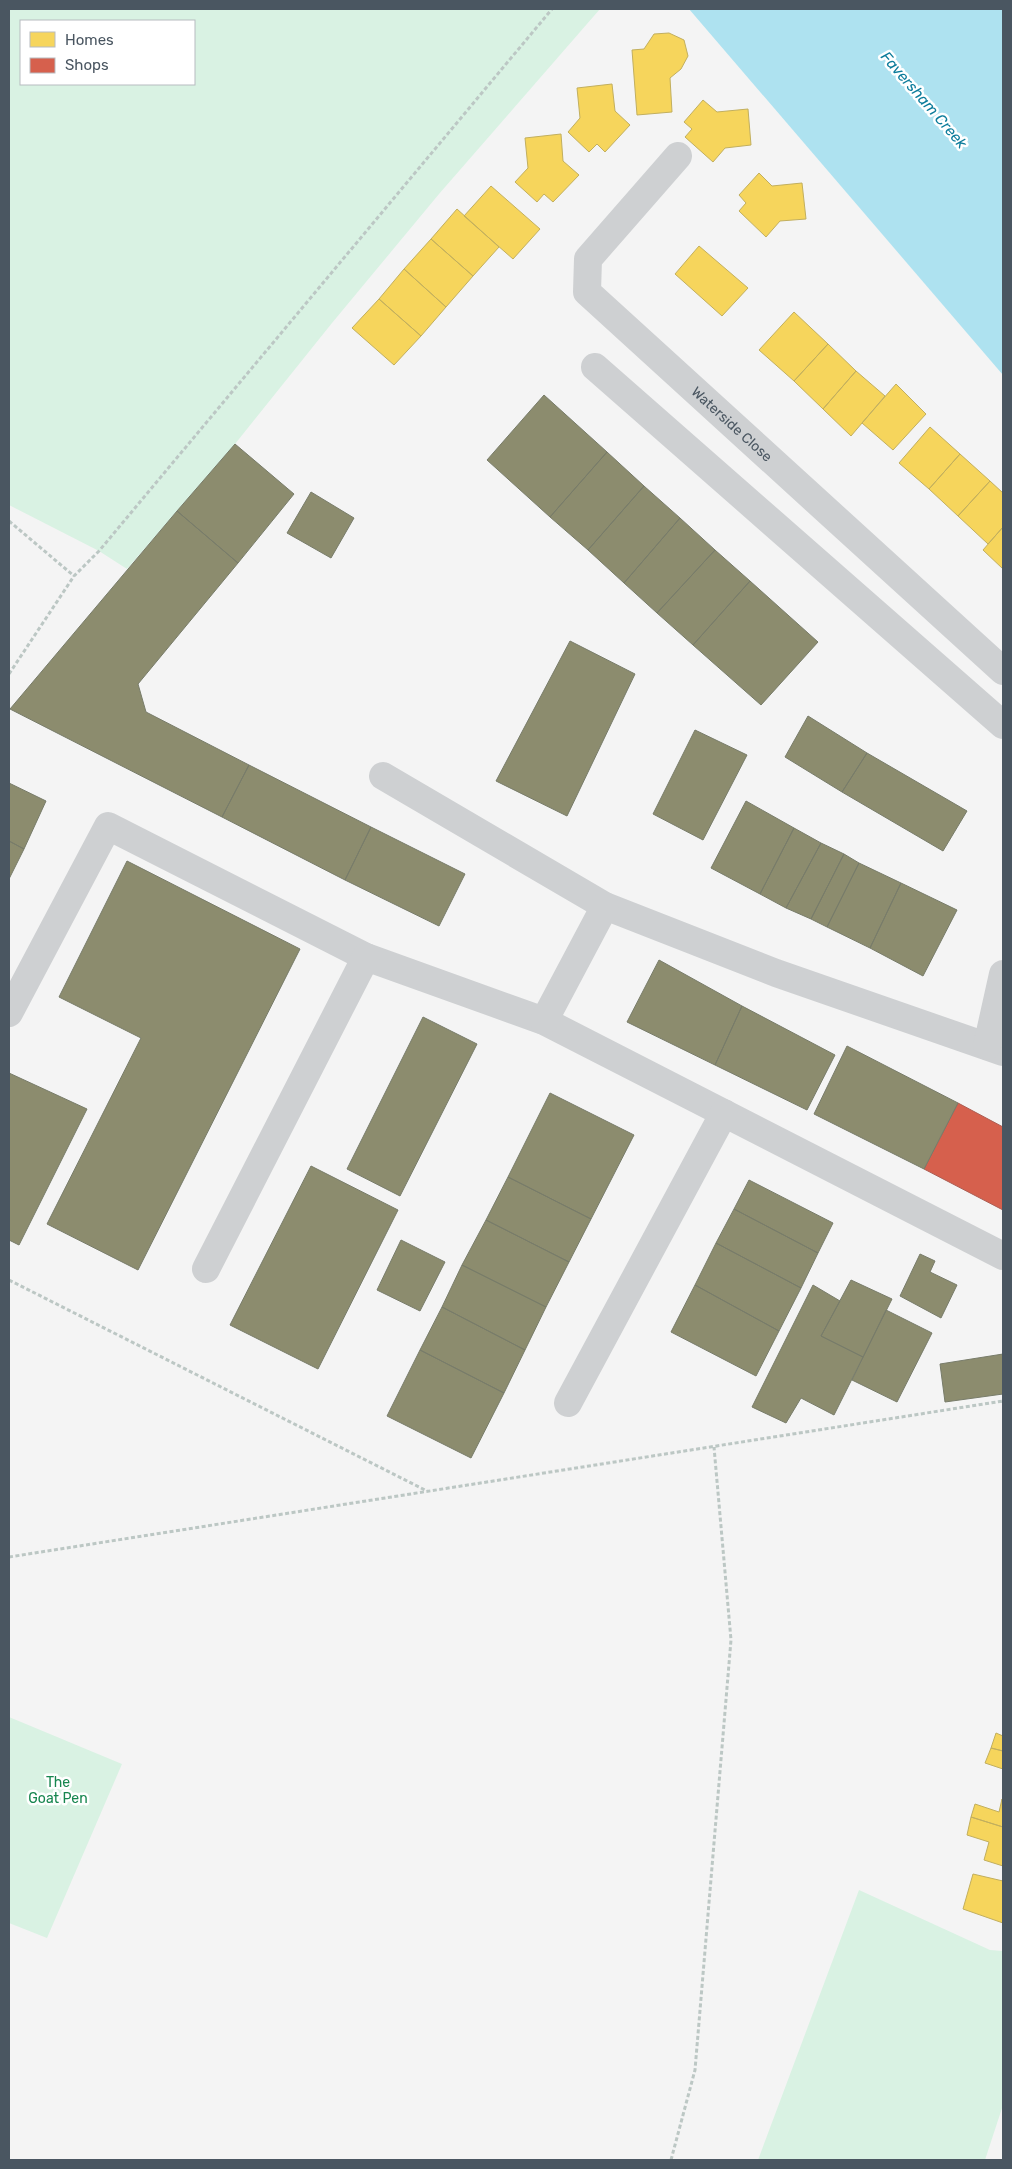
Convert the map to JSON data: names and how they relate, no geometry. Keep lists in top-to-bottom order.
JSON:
{
  "streets": {
    "street": ["Waterside Close"]
  },
  "water": ["Faversham Creek"],
  "parks": ["The Goat Pen"],
  "legend": ["Homes", "Shops"]
}
